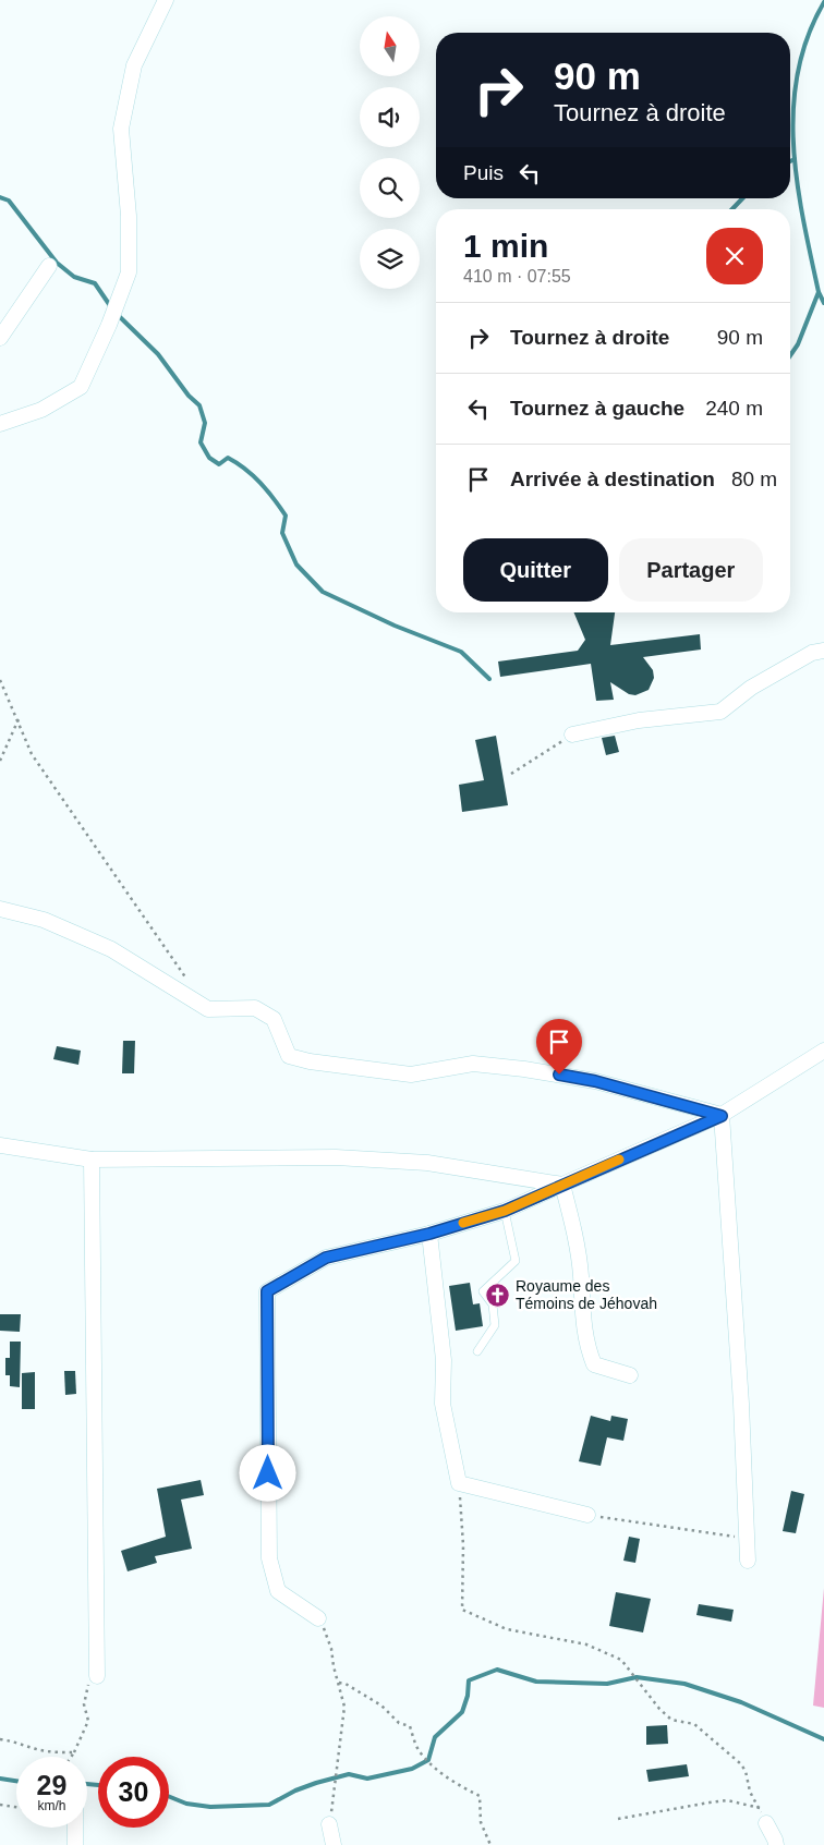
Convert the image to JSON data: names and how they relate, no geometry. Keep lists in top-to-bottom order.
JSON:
{
  "places": {
    "church": ["Royaume des Témoins de Jéhovah"]
  },
  "north": "top",
  "page": {
    "turn": ["90 m", "Tournez à droite"],
    "then": "Puis",
    "heading": ["1 min", "410 m · 07:55"],
    "list": [
      {
        "name": "Tournez à droite",
        "value": "90 m"
      },
      {
        "name": "Tournez à gauche",
        "value": "240 m"
      },
      {
        "name": "Arrivée à destination",
        "value": "80 m"
      }
    ],
    "buttons": ["Quitter", "Partager"],
    "speed": "29 km/h",
    "limit": "30"
  }
}
